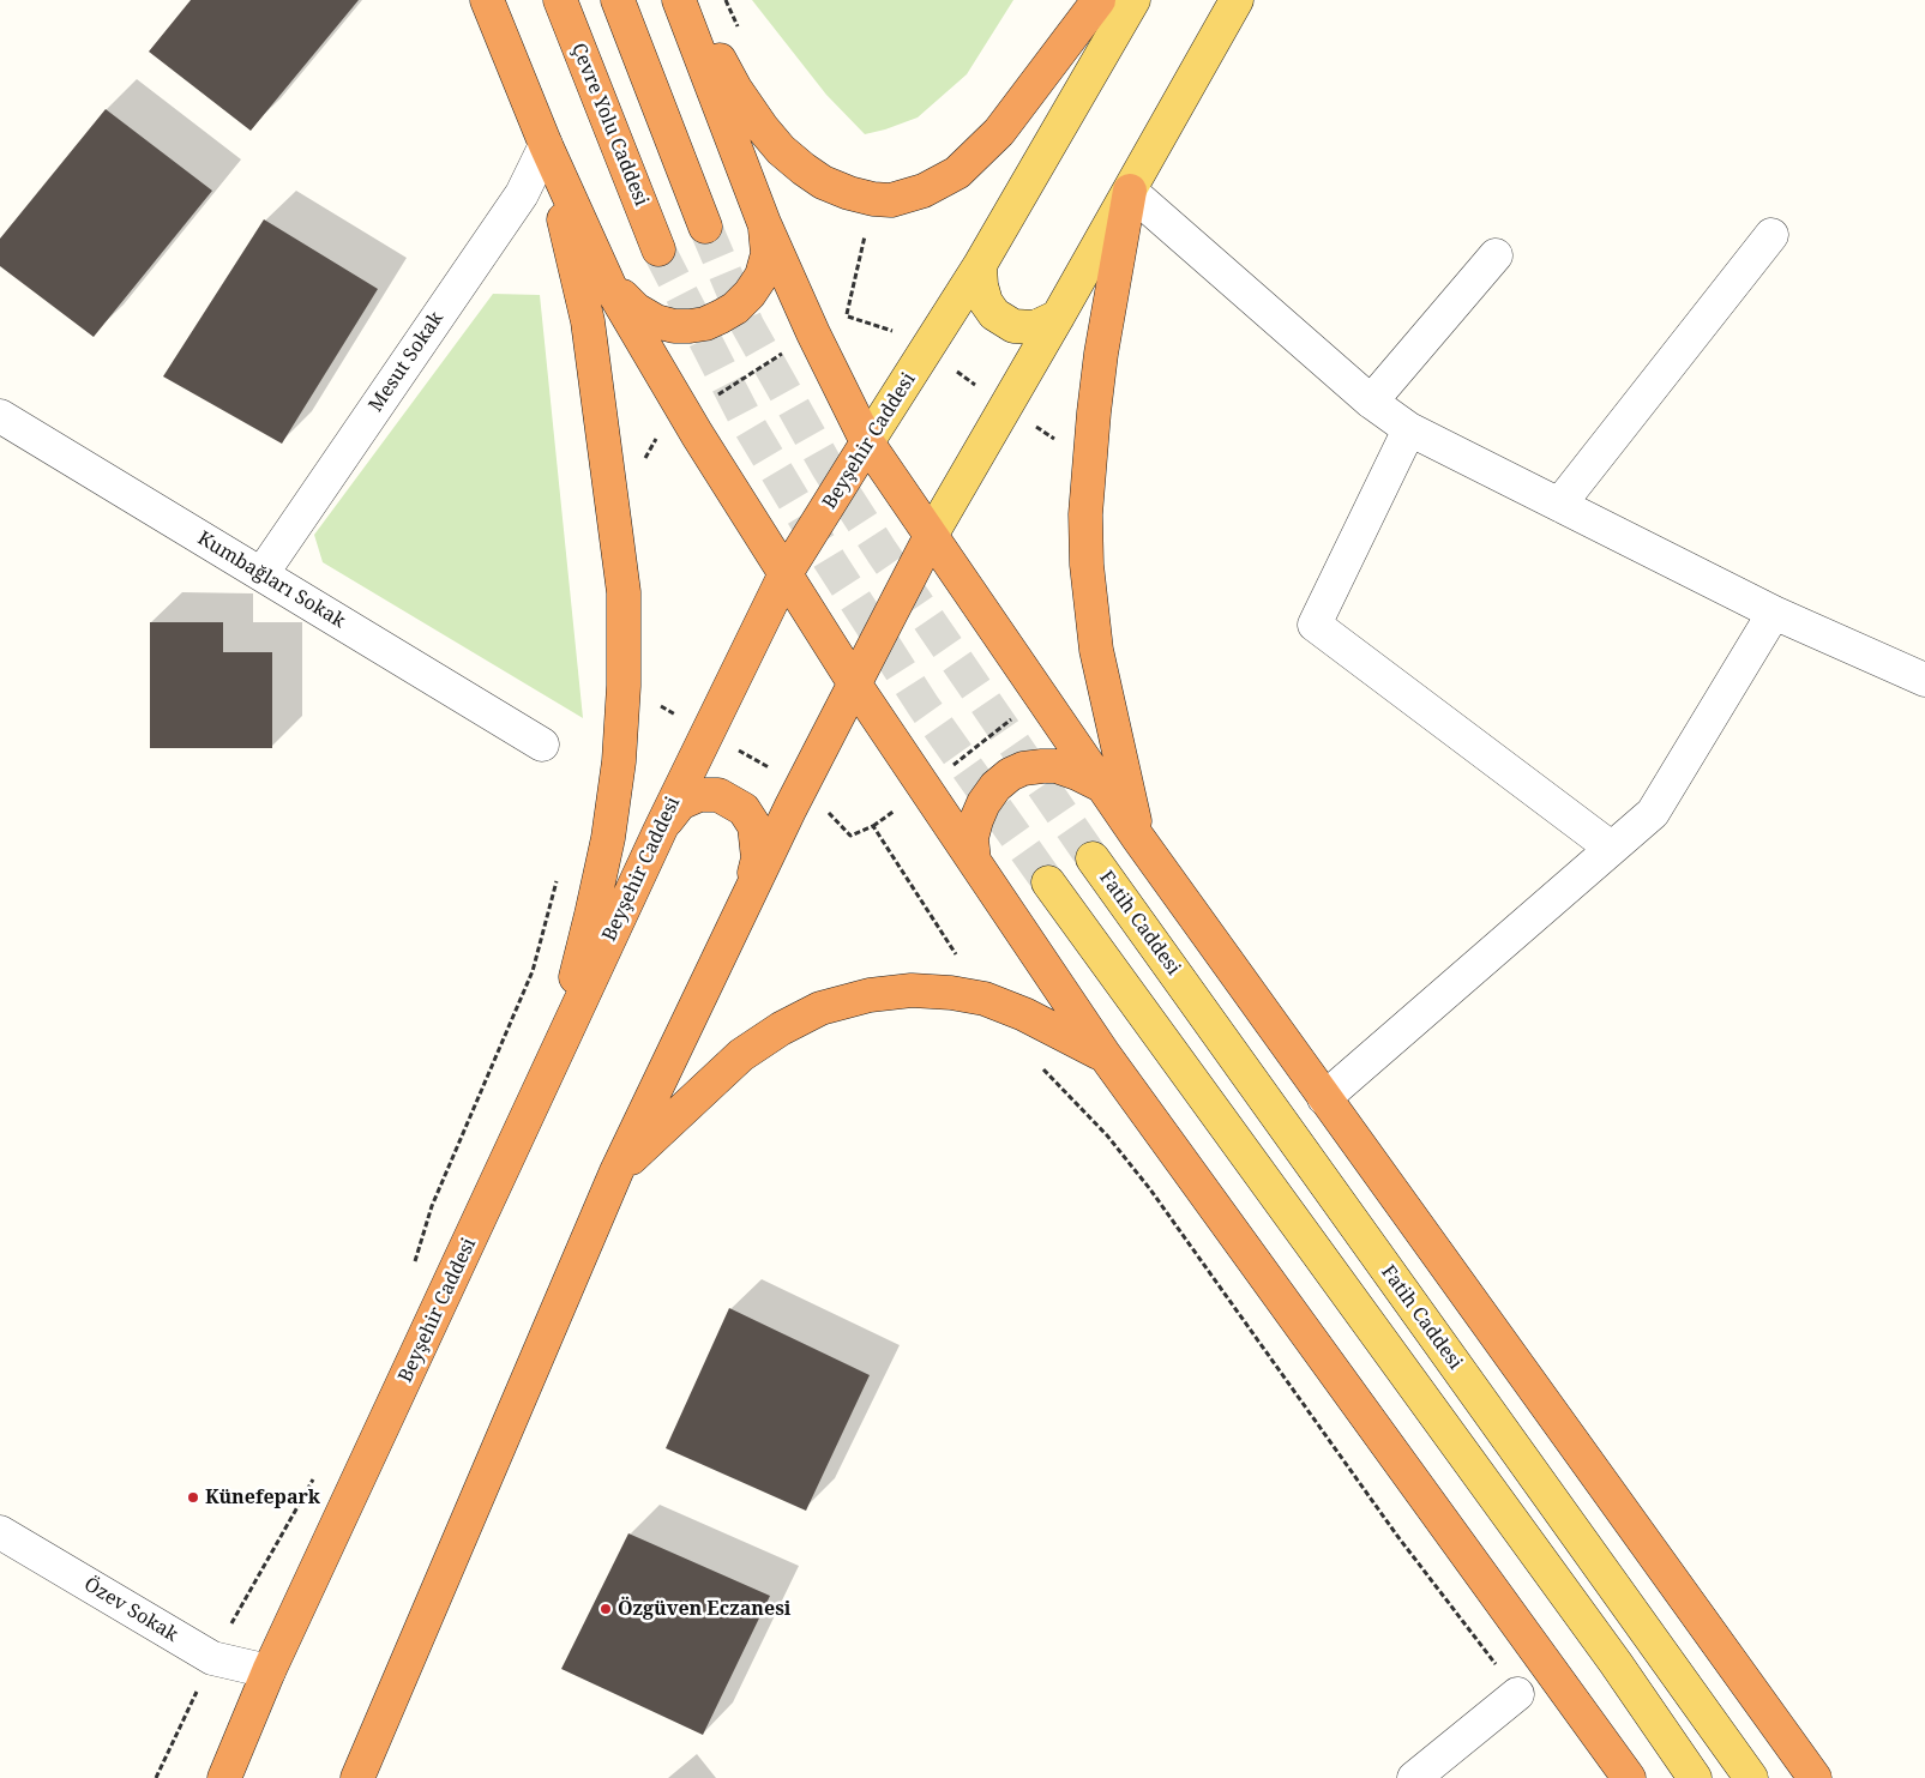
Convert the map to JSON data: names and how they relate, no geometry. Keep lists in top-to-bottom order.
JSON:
{
  "streets": {
    "highway": ["Çevre Yolu Caddesi", "Beyşehir Caddesi"],
    "main road": ["Fatih Caddesi"],
    "street": ["Mesut Sokak", "Kumbağları Sokak", "Özev Sokak"]
  },
  "crossings": [
    ["Mesut Sokak", "Kumbağları Sokak"],
    ["Beyşehir Caddesi", "Özev Sokak"]
  ],
  "places": ["Künefepark", "Özgüven Eczanesi"]
}
